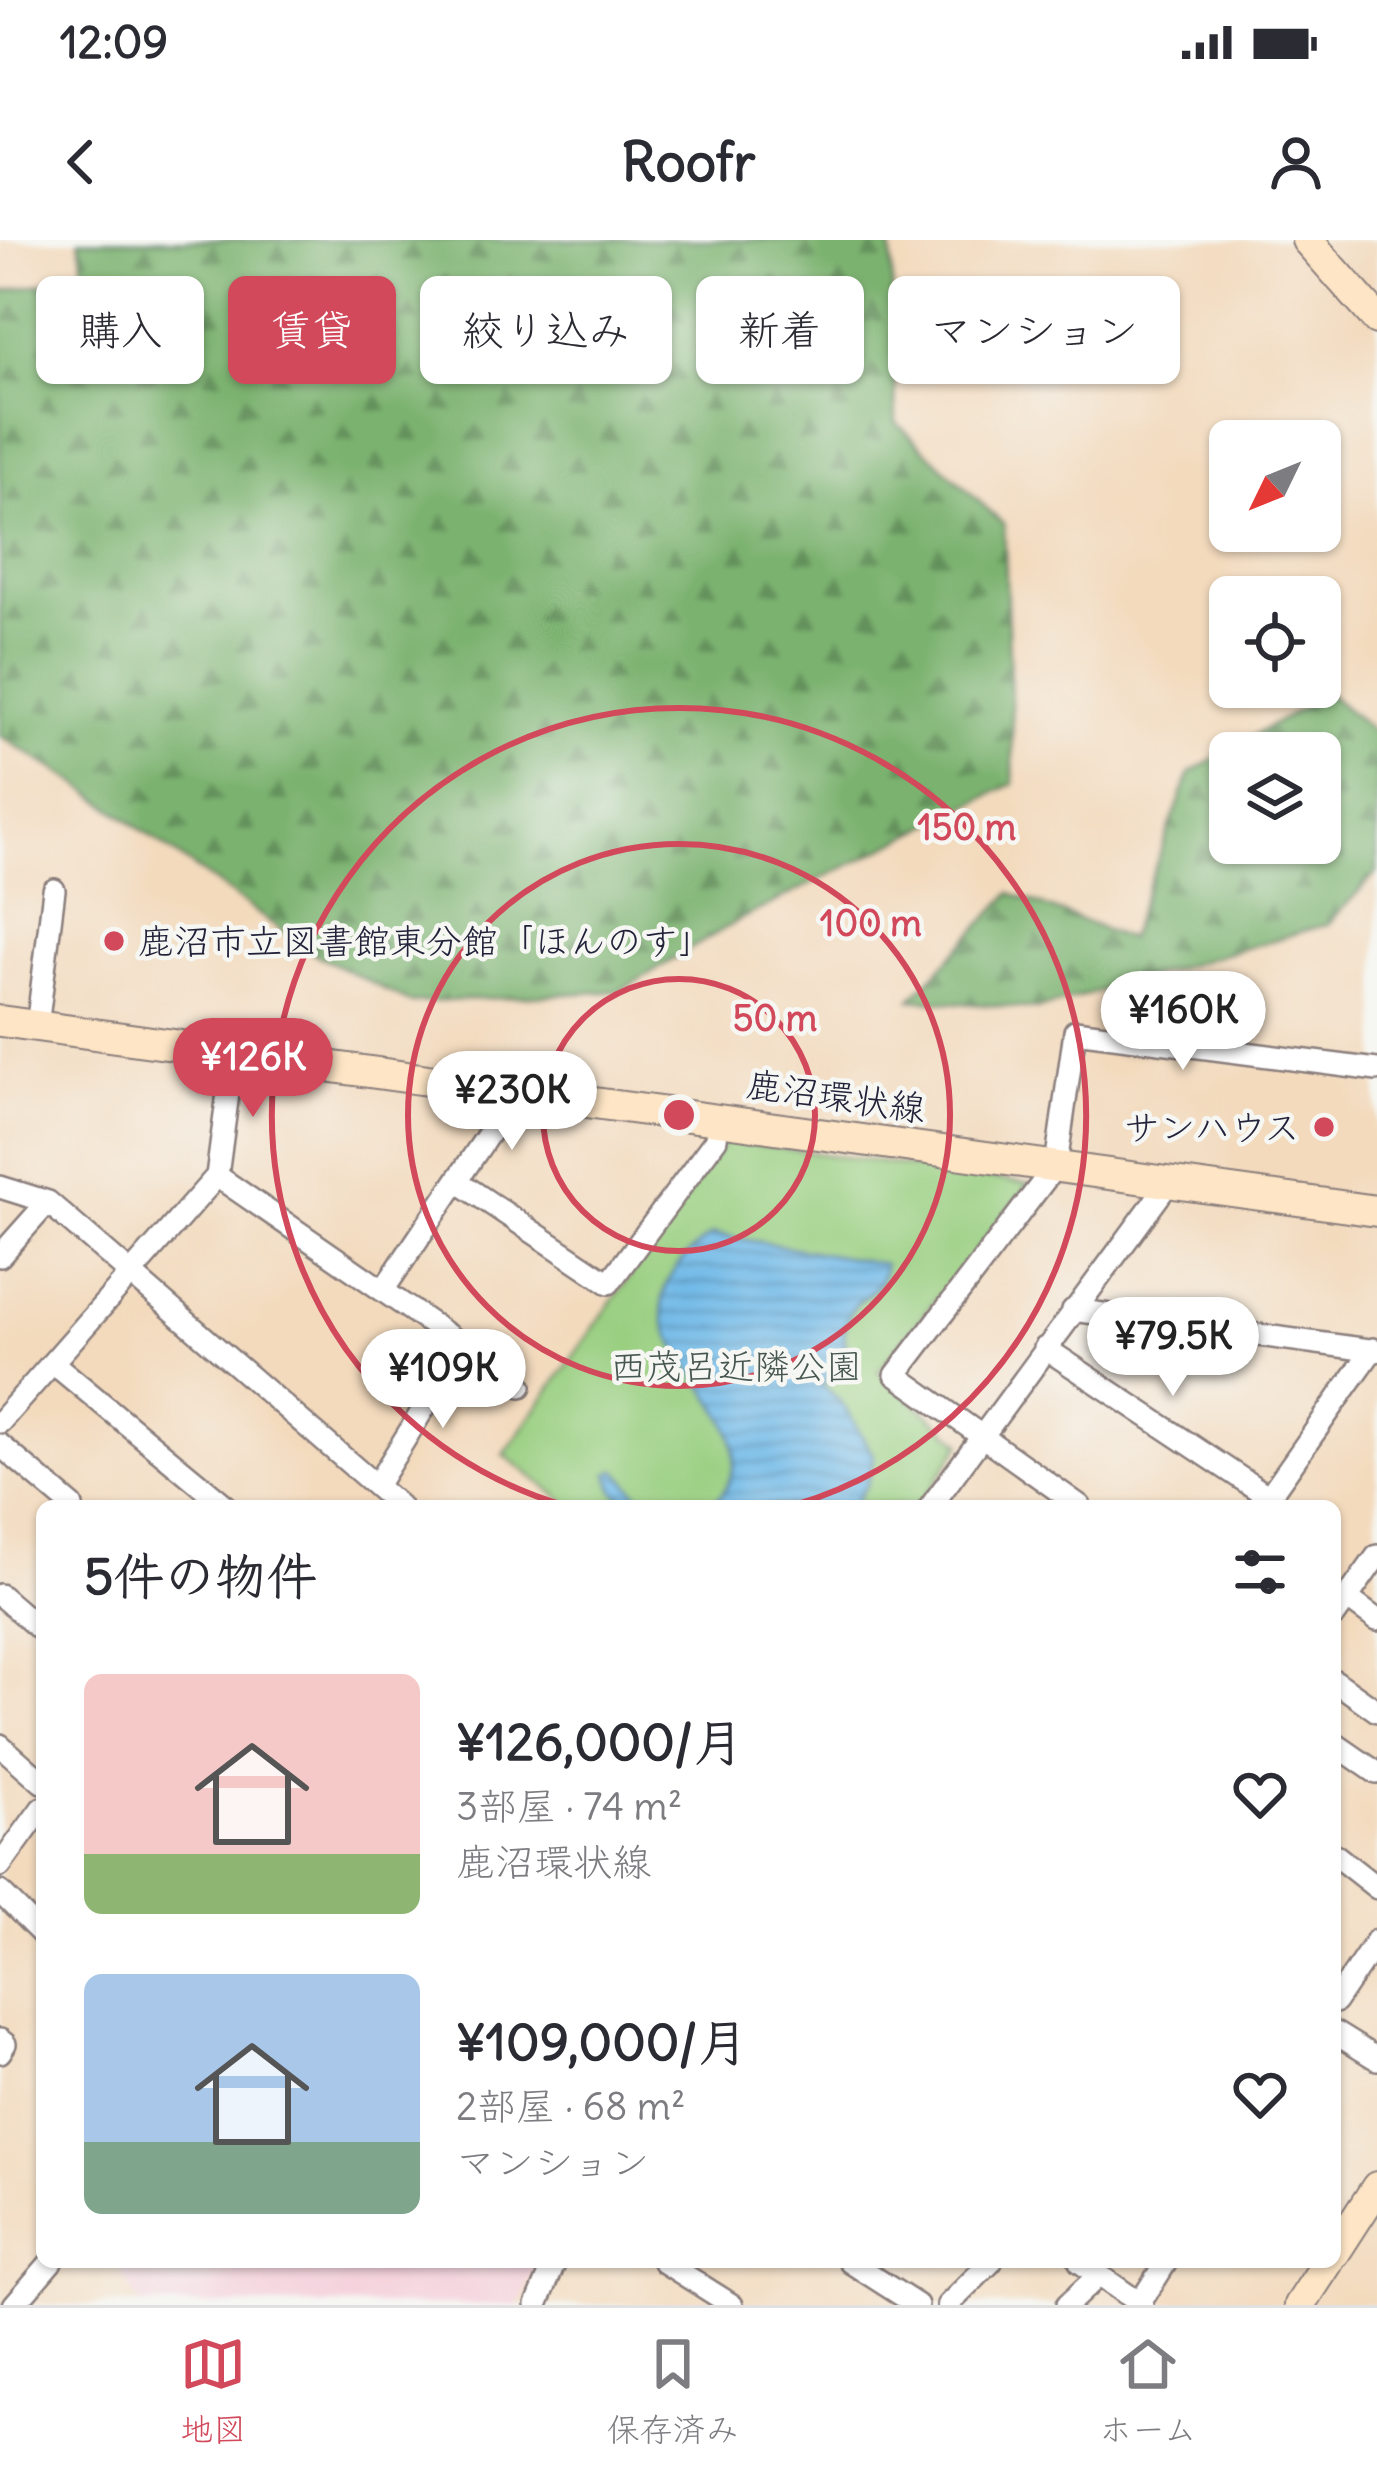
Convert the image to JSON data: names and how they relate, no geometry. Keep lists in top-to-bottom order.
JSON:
{
  "streets": {
    "main road": ["鹿沼環状線"]
  },
  "parks": ["西茂呂近隣公園"],
  "places": ["鹿沼市立図書館東分館「ほんのす」", "サンハウス"],
  "north": "bottom left",
  "page": {
    "status": "12:09",
    "header": "Roofr",
    "chip": [
      "購入",
      "賃貸",
      "絞り込み",
      "新着",
      "マンション"
    ],
    "price": [
      "¥160K",
      "¥126K",
      "¥230K",
      "¥79.5K",
      "¥109K"
    ],
    "heading": "5件の物件",
    "list": [
      {
        "name": "¥126,000/月",
        "note": "3部屋 · 74 m² · 鹿沼環状線"
      },
      {
        "name": "¥109,000/月",
        "note": "2部屋 · 68 m² · マンション"
      }
    ],
    "tabs": ["地図", "保存済み", "ホーム"]
  },
  "rings": ["150 m", "100 m", "50 m"]
}
